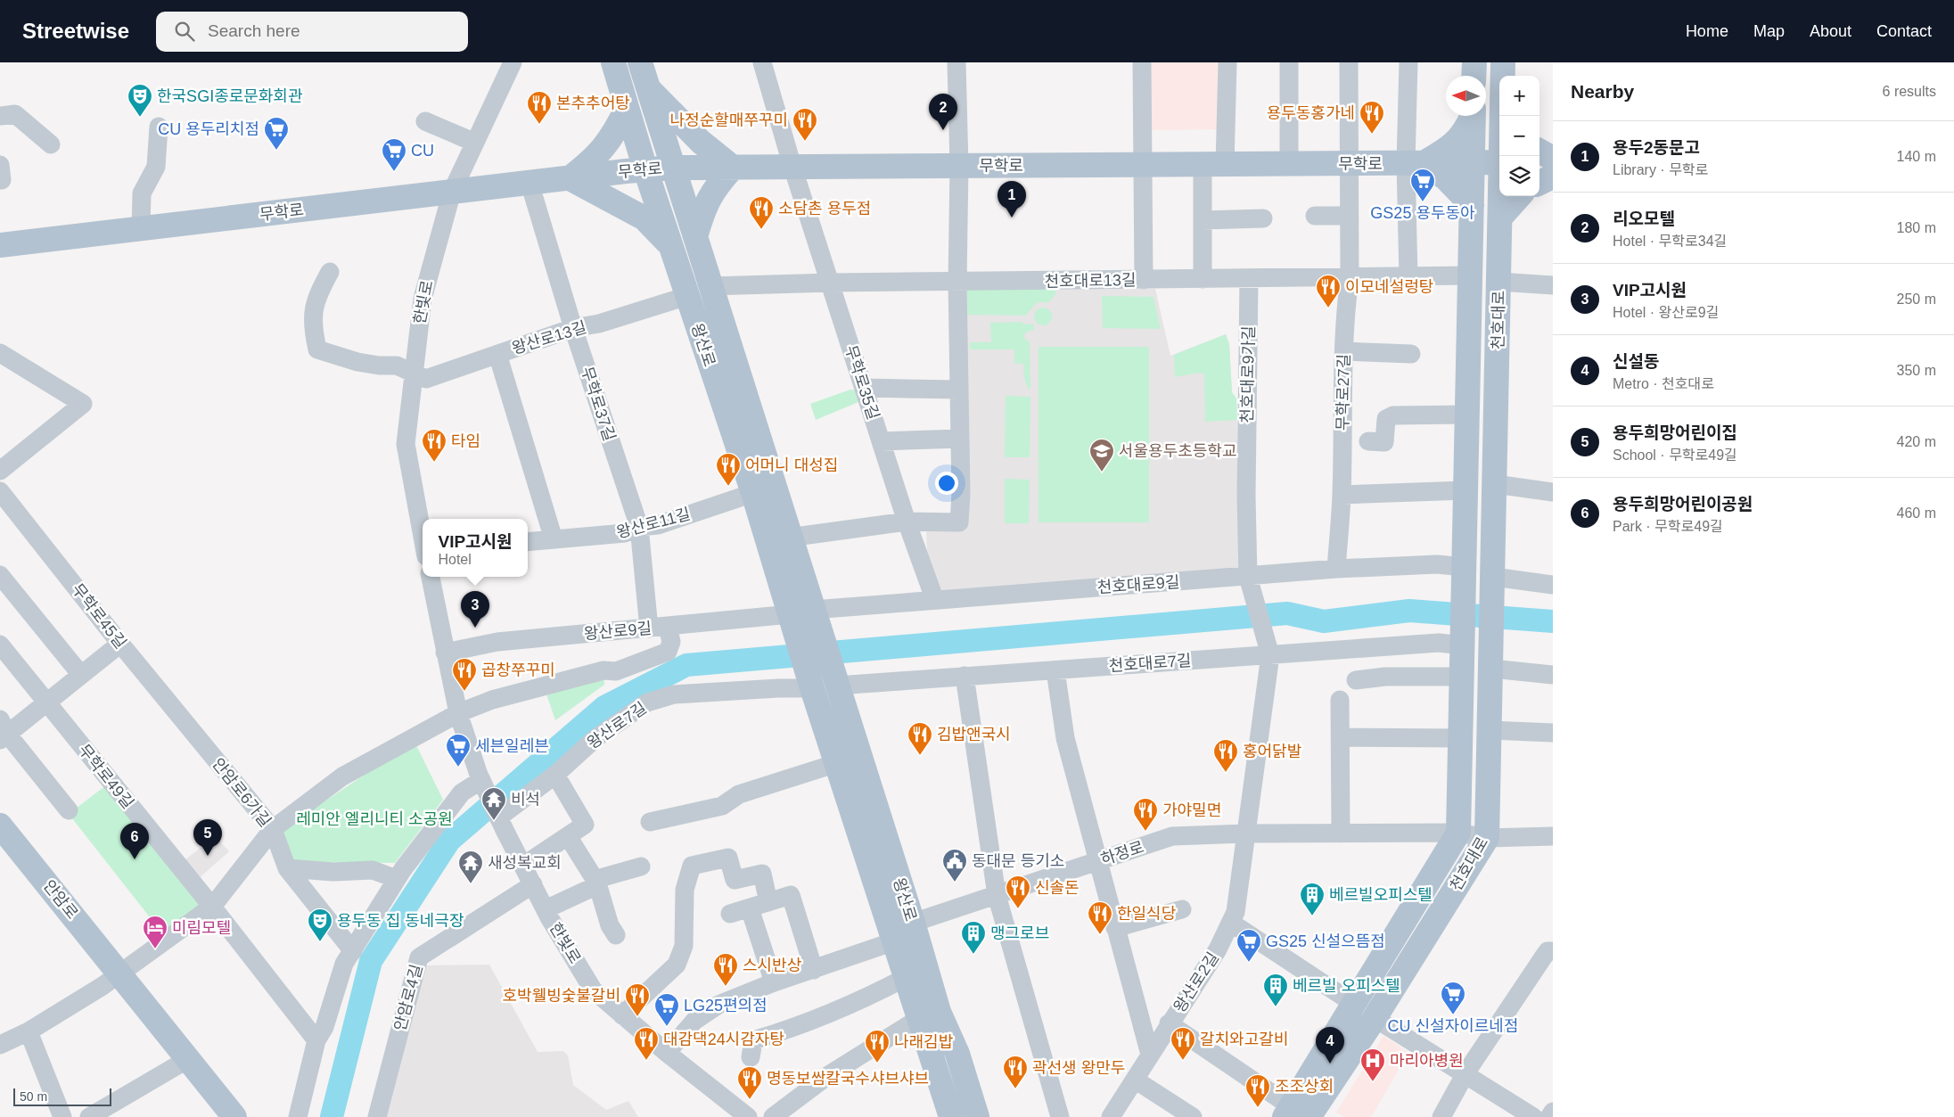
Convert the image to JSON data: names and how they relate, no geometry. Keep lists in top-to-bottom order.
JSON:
{
  "streets": {
    "main road": [
      "무학로",
      "천호대로",
      "왕산로",
      "안암로"
    ],
    "street": [
      "천호대로13길",
      "한빛로",
      "왕산로13길",
      "천호대로9가길",
      "무학로35길",
      "무학로27길",
      "무학로37길",
      "왕산로11길",
      "천호대로9길",
      "무학로45길",
      "왕산로9길",
      "천호대로7길",
      "왕산로7길",
      "무학로49길",
      "안암로6가길",
      "하정로",
      "왕산로2길",
      "안암로4길"
    ]
  },
  "crossings": [
    ["무학로", "한빛로"],
    ["무학로", "천호대로"],
    ["무학로", "왕산로"],
    ["무학로", "무학로35길"],
    ["무학로", "무학로27길"],
    ["무학로", "무학로37길"],
    ["천호대로13길", "천호대로"],
    ["천호대로13길", "왕산로"],
    ["천호대로13길", "천호대로9가길"],
    ["천호대로13길", "무학로35길"],
    ["천호대로13길", "무학로27길"],
    ["한빛로", "왕산로13길"],
    ["한빛로", "왕산로9길"],
    ["한빛로", "왕산로7길"],
    ["한빛로", "안암로4길"],
    ["천호대로", "천호대로9길"],
    ["천호대로", "천호대로7길"],
    ["천호대로", "하정로"],
    ["왕산로13길", "왕산로"],
    ["왕산로13길", "무학로37길"],
    ["왕산로", "왕산로11길"],
    ["왕산로", "천호대로9길"],
    ["왕산로", "왕산로9길"],
    ["왕산로", "천호대로7길"],
    ["왕산로", "왕산로7길"],
    ["왕산로", "하정로"],
    ["천호대로9가길", "천호대로9길"],
    ["천호대로9가길", "천호대로7길"],
    ["천호대로9가길", "왕산로2길"],
    ["무학로35길", "천호대로9길"],
    ["무학로27길", "천호대로9길"],
    ["무학로37길", "왕산로11길"],
    ["무학로37길", "왕산로9길"],
    ["천호대로9길", "왕산로9길"],
    ["무학로45길", "안암로6가길"],
    ["천호대로7길", "왕산로2길"],
    ["하정로", "왕산로2길"]
  ],
  "parks": ["레미안 엘리니티 소공원"],
  "places": {
    "theatre": ["한국SGI종로문화회관", "용두동 집 동네극장"],
    "restaurant": [
      "본추추어탕",
      "용두동홍가네",
      "나정순할매쭈꾸미",
      "소담촌 용두점",
      "이모네설렁탕",
      "타임",
      "어머니 대성집",
      "곱창쭈꾸미",
      "김밥앤국시",
      "홍어닭발",
      "가야밀면",
      "신솔돈",
      "한일식당",
      "스시반상",
      "호박웰빙숯불갈비",
      "대감댁24시감자탕",
      "갈치와고갈비",
      "나래김밥",
      "곽선생 왕만두",
      "명동보쌈칼국수샤브샤브",
      "조조상회"
    ],
    "supermarket": [
      "CU 용두리치점",
      "CU",
      "GS25 용두동아",
      "세븐일레븐",
      "GS25 신설으뜸점",
      "CU 신설자이르네점",
      "LG25편의점"
    ],
    "school or university": ["서울용두초등학교"],
    "temple": ["비석", "새성복교회"],
    "public building": ["동대문 등기소"],
    "building": ["베르빌오피스텔", "맹그로브", "베르빌 오피스텔"],
    "hotel": ["미림모텔"],
    "hospital": ["마리아병원"]
  },
  "scale_bar": "50 m",
  "north": "left",
  "page": {
    "header": "Streetwise",
    "search": "Search here",
    "nav": [
      "Home",
      "Map",
      "About",
      "Contact"
    ],
    "heading": ["Nearby", "6 results"],
    "map_buttons": ["+", "−"],
    "pins": [
      "2",
      "1",
      "3",
      "5",
      "6",
      "4"
    ],
    "list": [
      {
        "mark": "1",
        "name": "용두2동문고",
        "note": "Library · 무학로",
        "value": "140 m"
      },
      {
        "mark": "2",
        "name": "리오모텔",
        "note": "Hotel · 무학로34길",
        "value": "180 m"
      },
      {
        "mark": "3",
        "name": "VIP고시원",
        "note": "Hotel · 왕산로9길",
        "value": "250 m"
      },
      {
        "mark": "4",
        "name": "신설동",
        "note": "Metro · 천호대로",
        "value": "350 m"
      },
      {
        "mark": "5",
        "name": "용두희망어린이집",
        "note": "School · 무학로49길",
        "value": "420 m"
      },
      {
        "mark": "6",
        "name": "용두희망어린이공원",
        "note": "Park · 무학로49길",
        "value": "460 m"
      }
    ],
    "popup": ["VIP고시원", "Hotel"],
    "scale": "50 m"
  }
}
